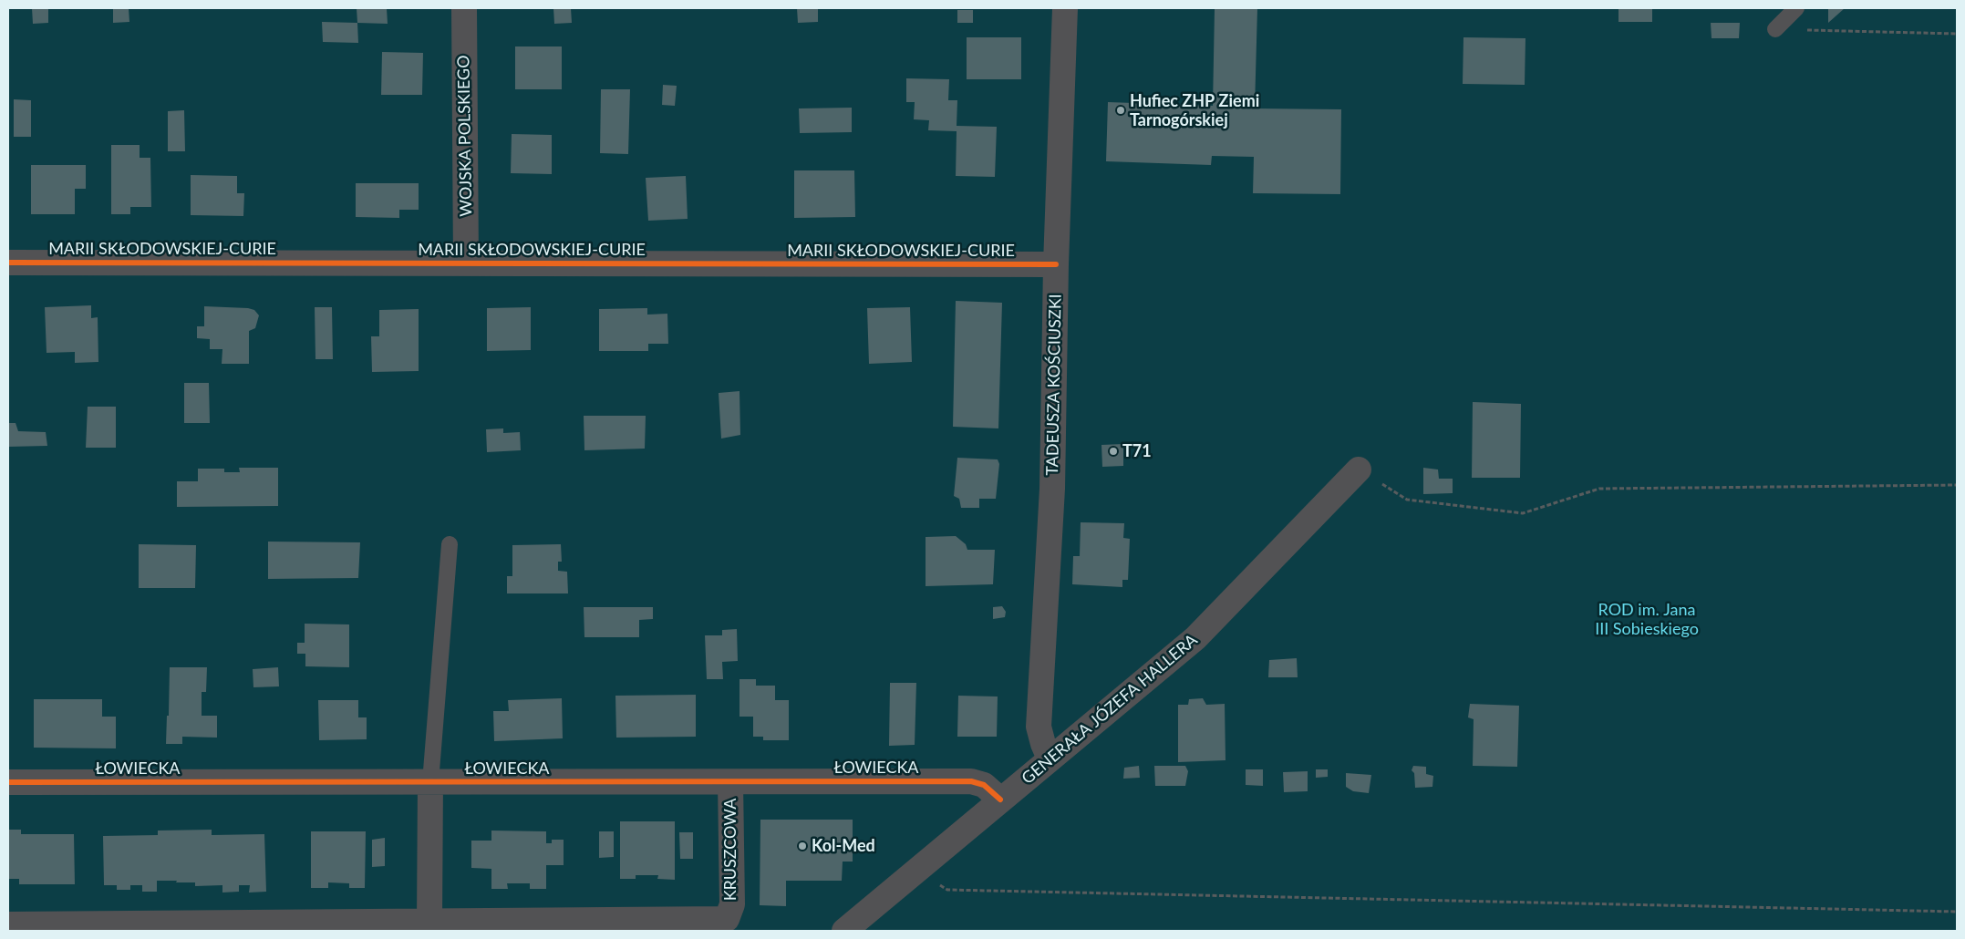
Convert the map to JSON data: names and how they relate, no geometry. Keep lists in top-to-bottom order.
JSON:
{
  "streets": {
    "street": [
      "WOJSKA POLSKIEGO",
      "MARII SKŁODOWSKIEJ-CURIE",
      "TADEUSZA KOŚCIUSZKI",
      "GENERAŁA JÓZEFA HALLERA",
      "ŁOWIECKA",
      "KRUSZCOWA"
    ]
  },
  "crossings": [
    ["WOJSKA POLSKIEGO", "MARII SKŁODOWSKIEJ-CURIE"],
    ["MARII SKŁODOWSKIEJ-CURIE", "TADEUSZA KOŚCIUSZKI"],
    ["TADEUSZA KOŚCIUSZKI", "GENERAŁA JÓZEFA HALLERA"],
    ["GENERAŁA JÓZEFA HALLERA", "ŁOWIECKA"],
    ["ŁOWIECKA", "KRUSZCOWA"]
  ],
  "parks": ["ROD im. Jana III Sobieskiego"],
  "places": ["Hufiec ZHP Ziemi Tarnogórskiej", "T71", "Kol-Med"]
}
